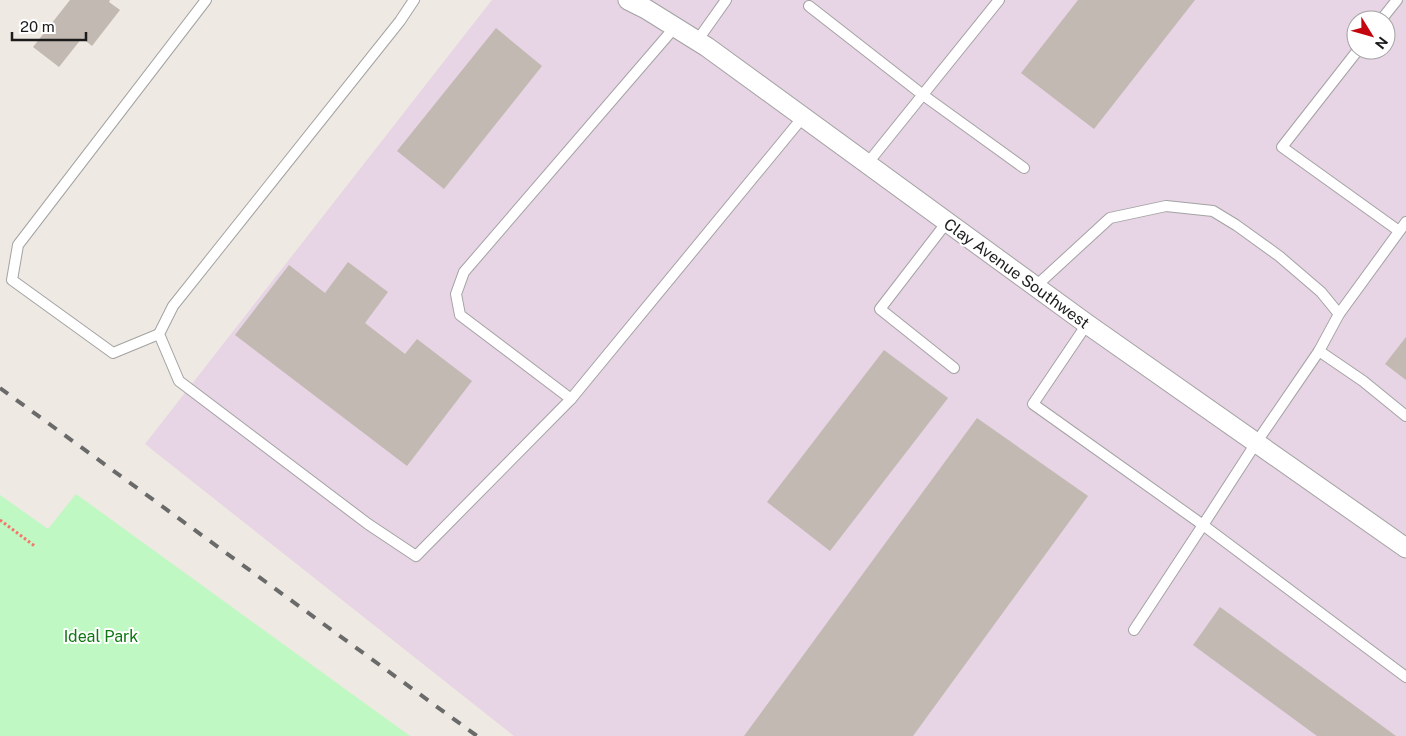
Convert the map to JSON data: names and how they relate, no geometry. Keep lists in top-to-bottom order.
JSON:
{
  "streets": {
    "street": ["Clay Avenue Southwest"]
  },
  "parks": ["Ideal Park"],
  "scale_bar": "20 m",
  "north": "bottom right"
}
